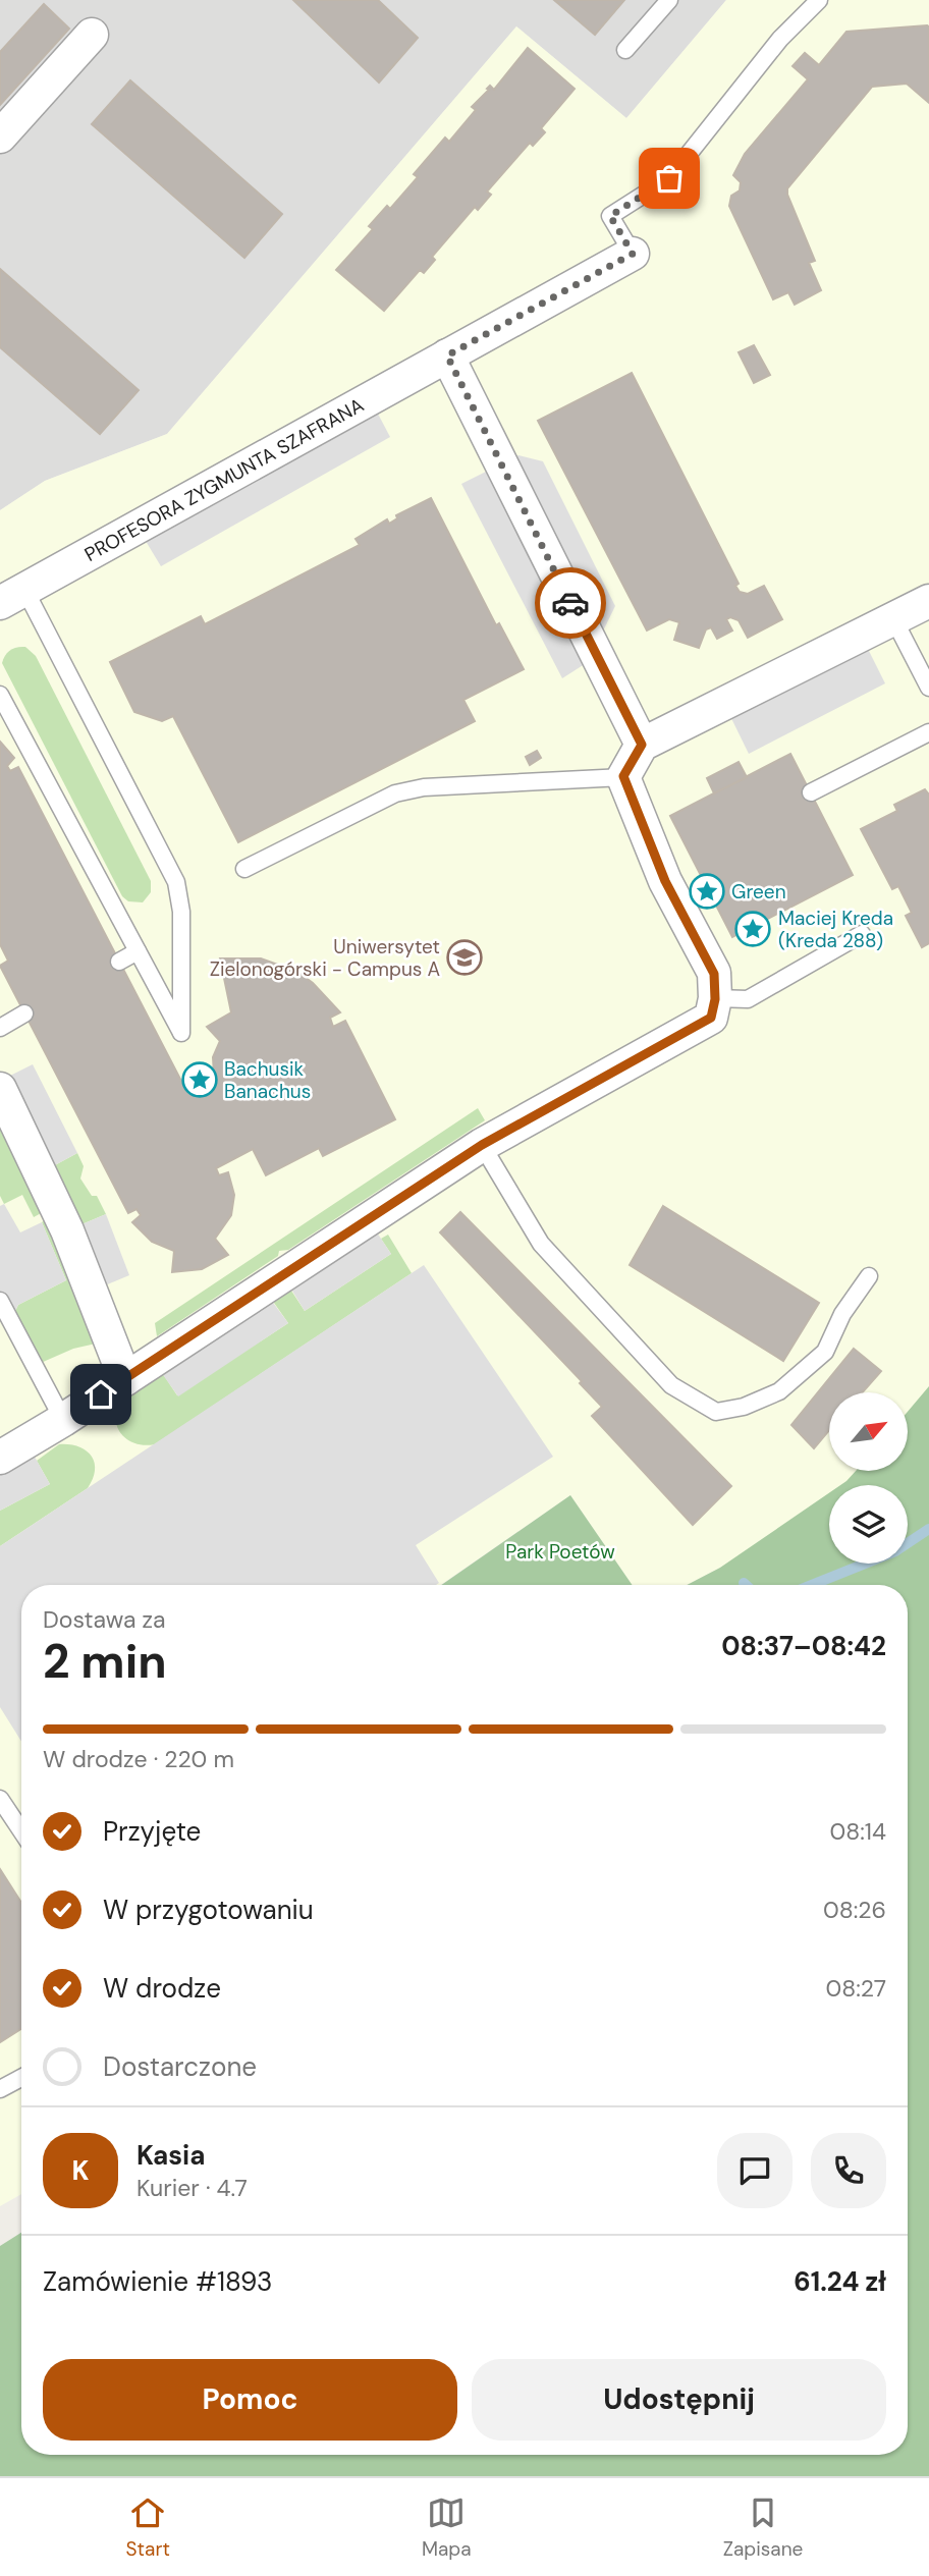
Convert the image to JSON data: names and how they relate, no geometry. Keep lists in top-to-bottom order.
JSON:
{
  "streets": {
    "street": ["PROFESORA ZYGMUNTA SZAFRANA"]
  },
  "parks": ["Park Poetów"],
  "places": {
    "place": ["Green", "Maciej Kreda (Kreda 288)", "Bachusik Banachus"],
    "school or university": ["Uniwersytet Zielonogórski - Campus A"]
  },
  "north": "top right",
  "page": {
    "heading": ["2 min", "Dostawa za", "08:37–08:42"],
    "panel": [
      "Kasia",
      "Kurier · 4.7",
      "Zamówienie #1893",
      "61.24 zł"
    ],
    "bar": "W drodze · 220 m",
    "list": [
      ["Przyjęte", "08:14"],
      ["W przygotowaniu", "08:26"],
      ["W drodze", "08:27"],
      "Dostarczone"
    ],
    "round": "K",
    "buttons": ["Pomoc", "Udostępnij"],
    "tabs": ["Start", "Mapa", "Zapisane"]
  }
}
